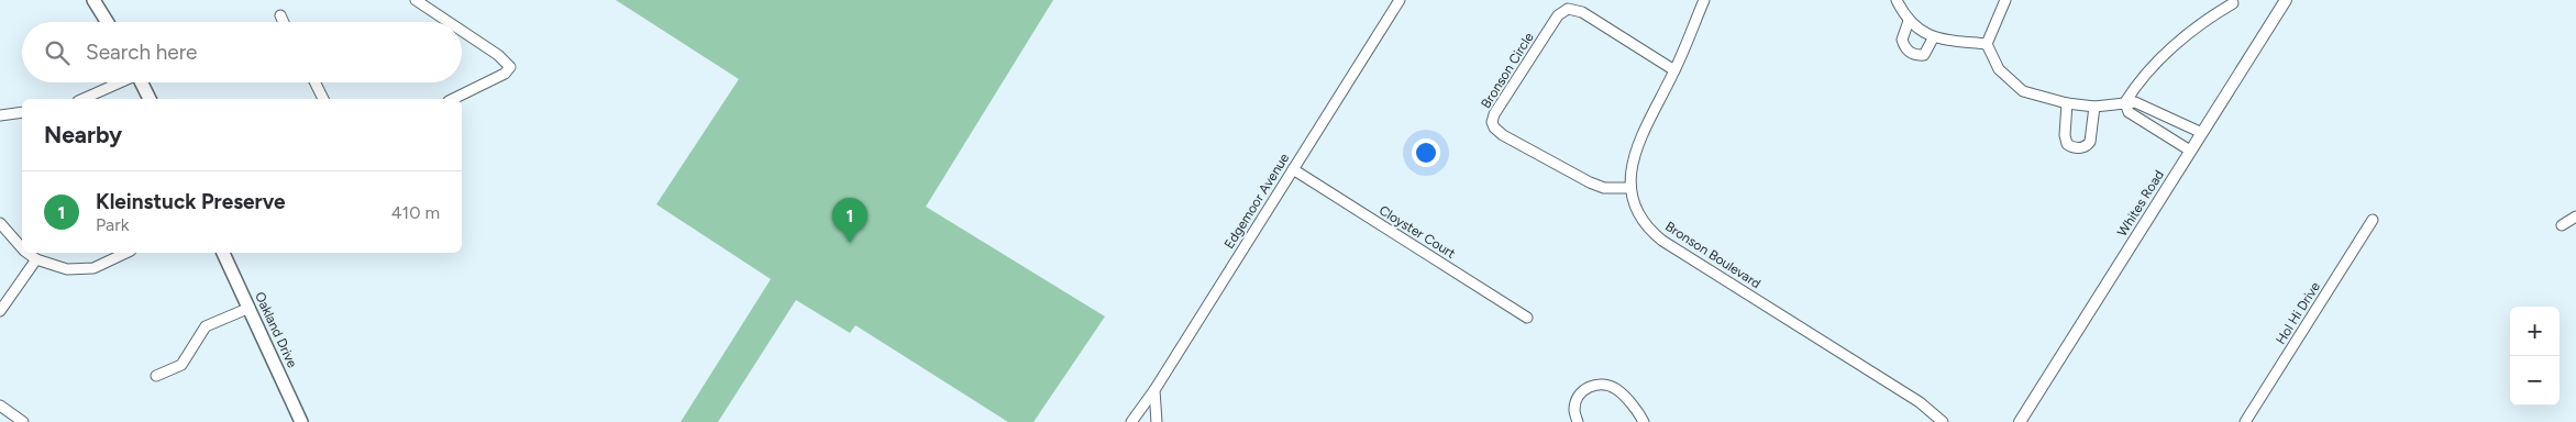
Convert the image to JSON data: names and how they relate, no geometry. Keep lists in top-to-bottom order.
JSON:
{
  "streets": {
    "main road": ["Oakland Drive"],
    "street": [
      "Bronson Circle",
      "Edgemoor Avenue",
      "Whites Road",
      "Cloyster Court",
      "Bronson Boulevard",
      "Hol Hi Drive"
    ]
  },
  "crossings": [
    ["Bronson Circle", "Bronson Boulevard"],
    ["Edgemoor Avenue", "Cloyster Court"]
  ],
  "page": {
    "search": "Search here",
    "heading": "Nearby",
    "list": [
      {
        "mark": "1",
        "name": "Kleinstuck Preserve",
        "note": "Park",
        "value": "410 m"
      }
    ],
    "pins": "1",
    "map_buttons": ["+", "−"]
  }
}
